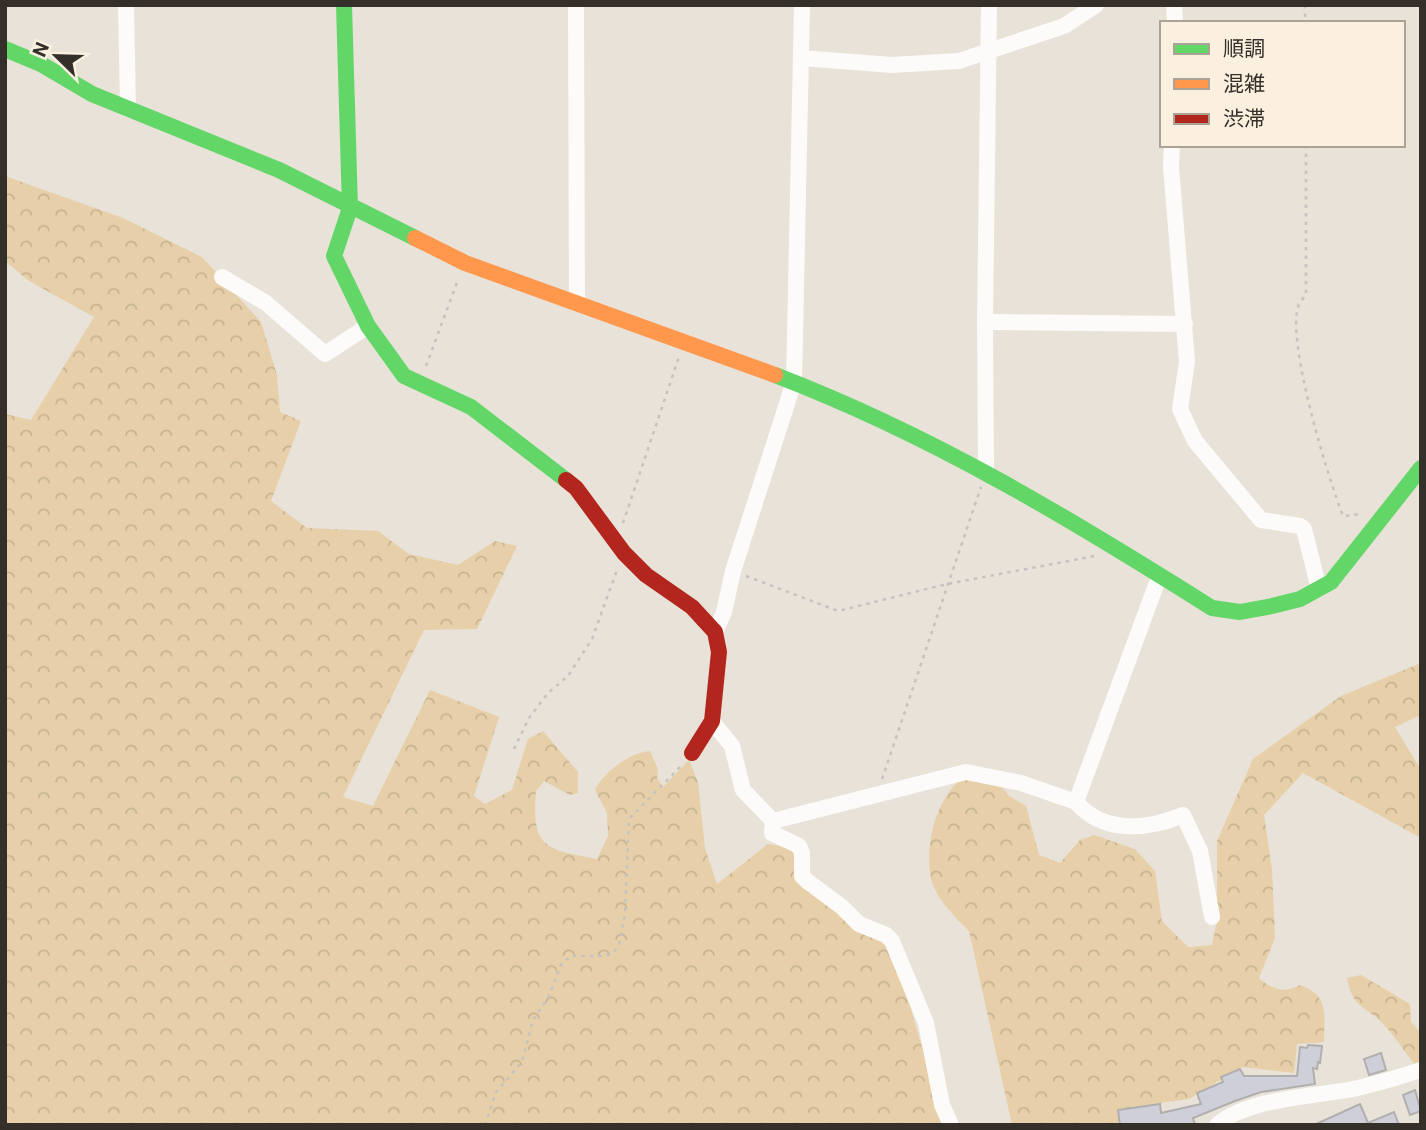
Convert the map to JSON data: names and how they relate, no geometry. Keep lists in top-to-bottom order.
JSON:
{
  "legend": ["順調", "混雑", "渋滞"],
  "north": "top left"
}
